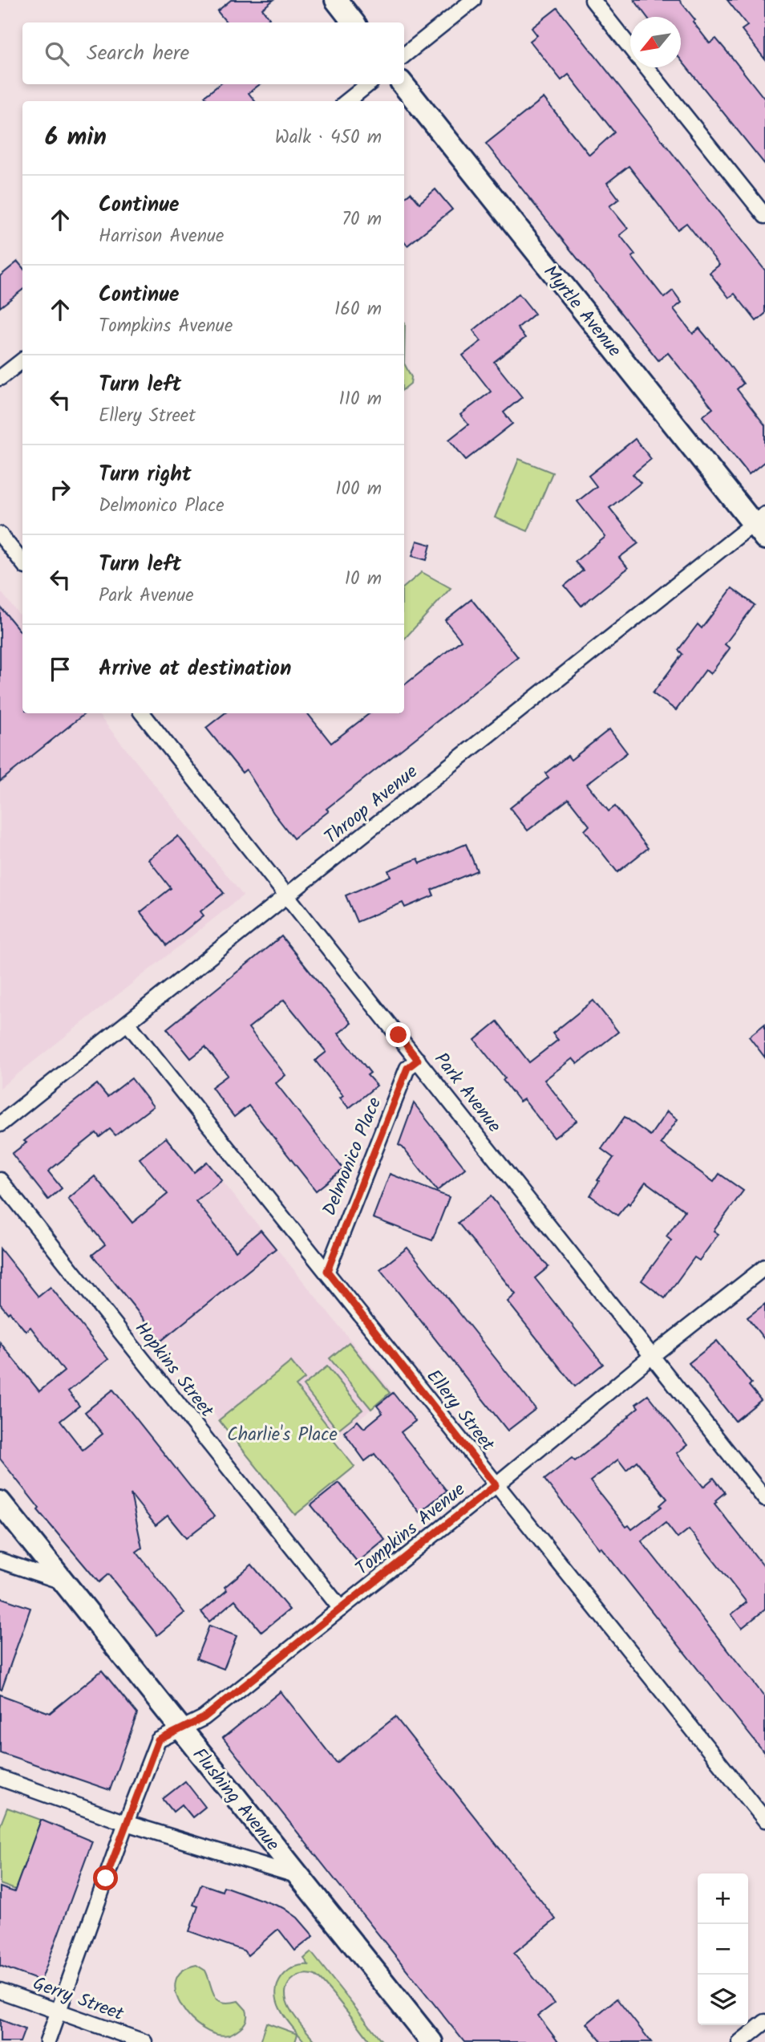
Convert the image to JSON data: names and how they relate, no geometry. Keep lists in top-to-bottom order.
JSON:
{
  "streets": {
    "main road": ["Myrtle Avenue", "Flushing Avenue"],
    "street": [
      "Throop Avenue",
      "Park Avenue",
      "Delmonico Place",
      "Hopkins Street",
      "Ellery Street",
      "Tompkins Avenue",
      "Gerry Street"
    ]
  },
  "crossings": [
    ["Myrtle Avenue", "Throop Avenue"],
    ["Throop Avenue", "Park Avenue"],
    ["Throop Avenue", "Ellery Street"],
    ["Park Avenue", "Delmonico Place"],
    ["Park Avenue", "Tompkins Avenue"],
    ["Delmonico Place", "Ellery Street"],
    ["Hopkins Street", "Tompkins Avenue"],
    ["Ellery Street", "Tompkins Avenue"],
    ["Tompkins Avenue", "Flushing Avenue"],
    ["Tompkins Avenue", "Gerry Street"]
  ],
  "parks": ["Charlie's Place"],
  "north": "bottom left",
  "page": {
    "search": "Search here",
    "heading": ["6 min", "Walk · 450 m"],
    "list": [
      ["Continue", "Harrison Avenue", "70 m"],
      ["Continue", "Tompkins Avenue", "160 m"],
      ["Turn left", "Ellery Street", "110 m"],
      ["Turn right", "Delmonico Place", "100 m"],
      ["Turn left", "Park Avenue", "10 m"],
      "Arrive at destination"
    ],
    "map_buttons": ["+", "−"]
  }
}
